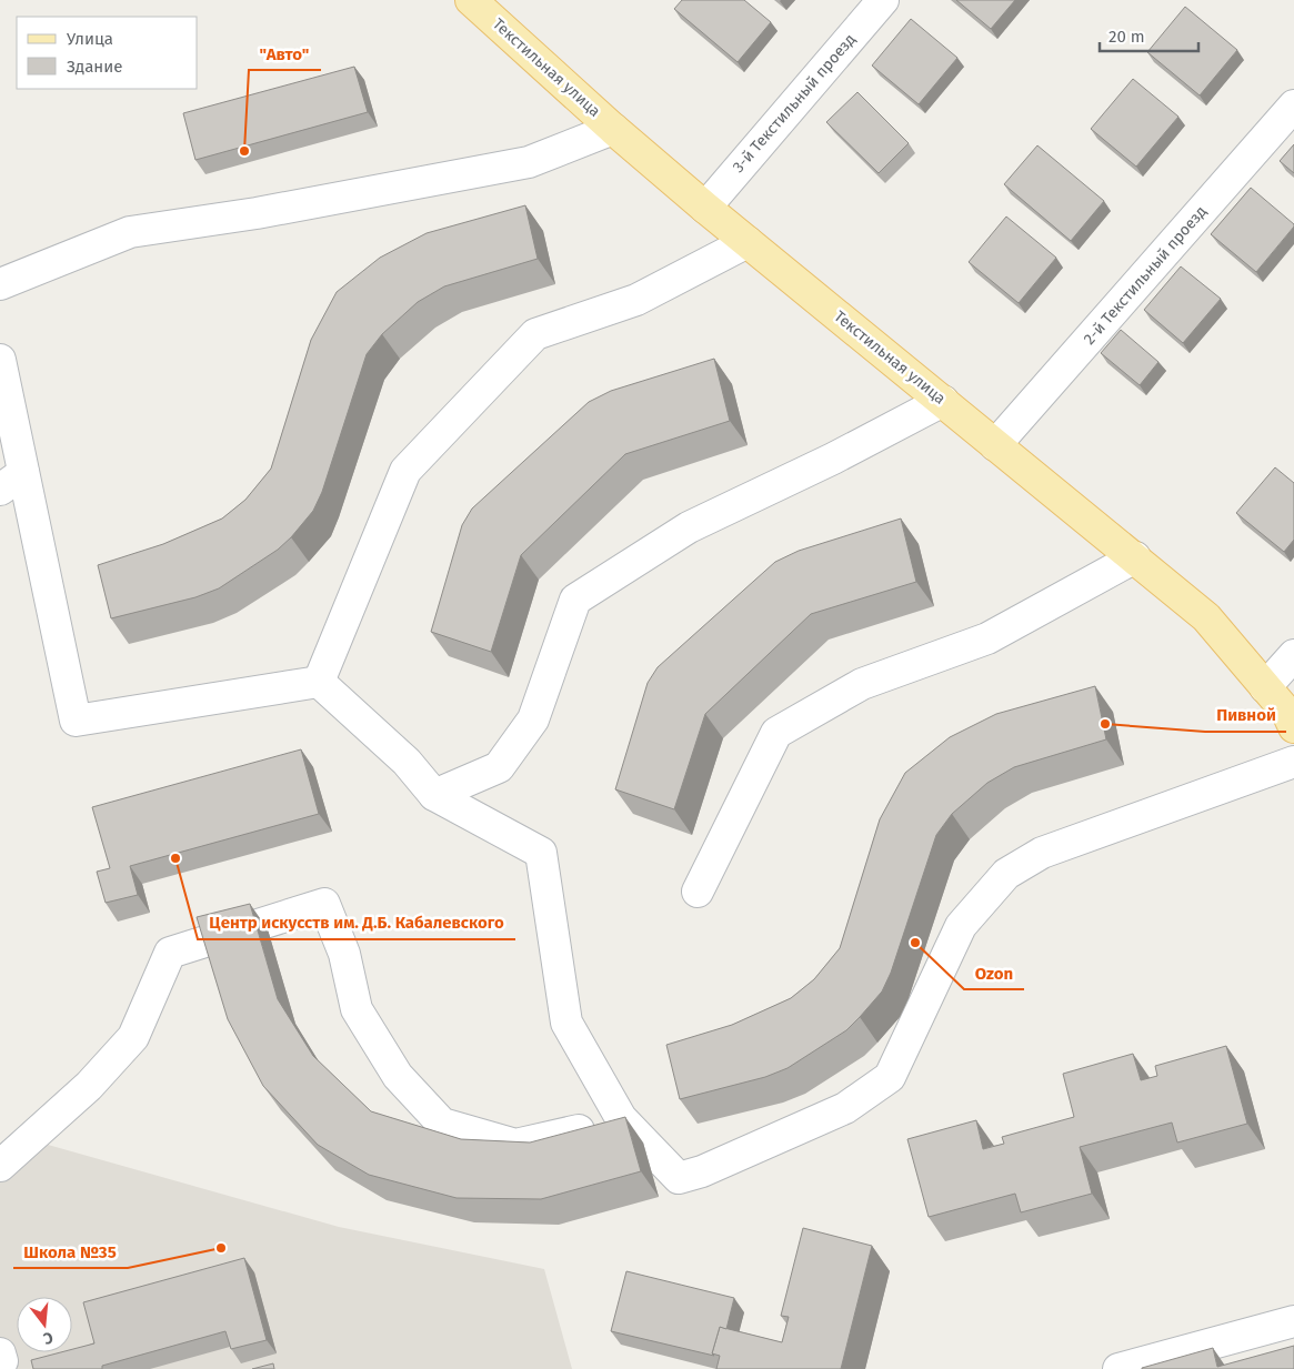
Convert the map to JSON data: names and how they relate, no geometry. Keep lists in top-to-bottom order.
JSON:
{
  "streets": {
    "main road": ["Текстильная улица"],
    "street": ["3-й Текстильный проезд", "2-й Текстильный проезд"]
  },
  "crossings": [
    ["Текстильная улица", "3-й Текстильный проезд"],
    ["Текстильная улица", "2-й Текстильный проезд"]
  ],
  "places": [
    "\"Авто\"",
    "Пивной",
    "Центр искусств им. Д.Б. Кабалевского",
    "Ozon",
    "Школа №35"
  ],
  "legend": ["Улица", "Здание"],
  "scale_bar": "20 m",
  "north": "bottom"
}
